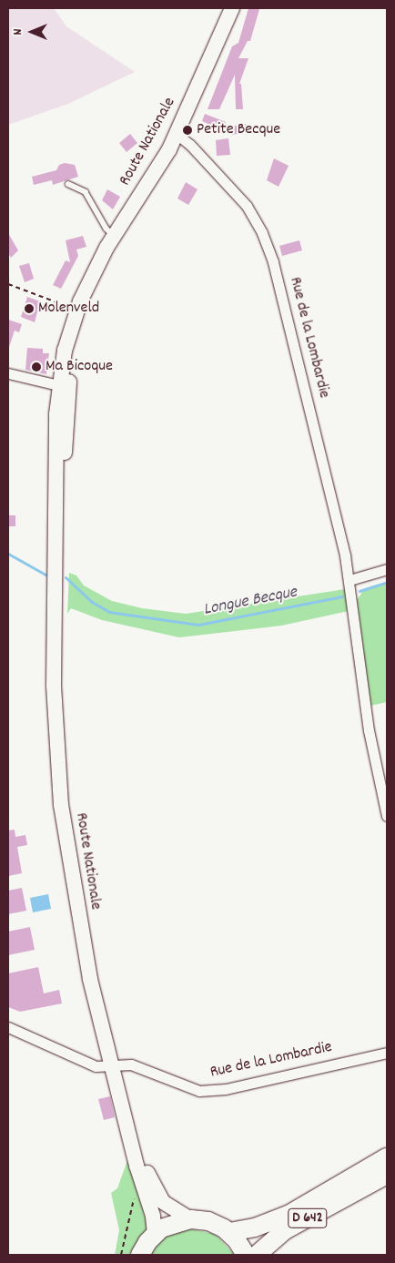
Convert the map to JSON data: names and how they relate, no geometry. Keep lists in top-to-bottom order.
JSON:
{
  "streets": {
    "highway": ["D 642"],
    "street": ["Route Nationale", "Rue de la Lombardie"]
  },
  "crossings": [
    ["Route Nationale", "Rue de la Lombardie"]
  ],
  "water": ["Longue Becque"],
  "places": ["Petite Becque", "Molenveld", "Ma Bicoque"],
  "north": "left"
}
